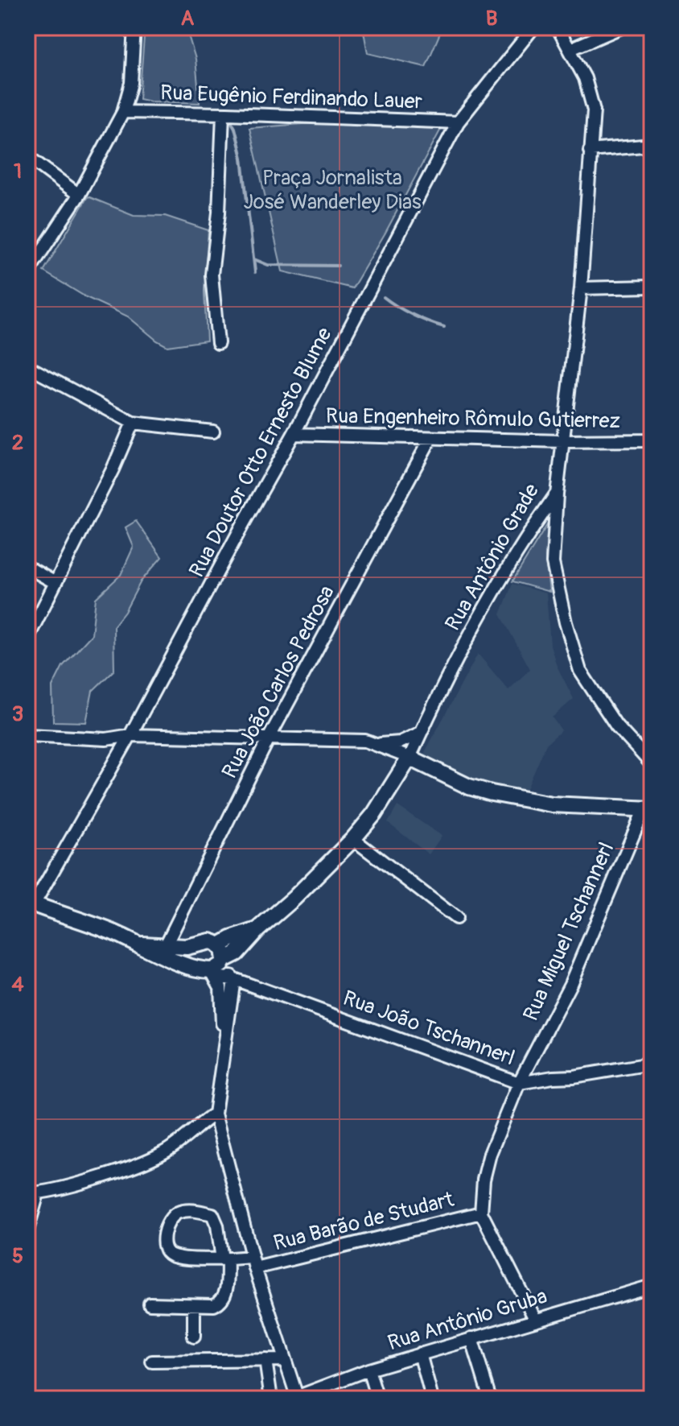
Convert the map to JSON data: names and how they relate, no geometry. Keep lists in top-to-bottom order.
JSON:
{
  "streets": {
    "main road": ["Rua Antônio Grade"],
    "street": [
      "Rua Eugênio Ferdinando Lauer",
      "Rua Engenheiro Rômulo Gutierrez",
      "Rua Doutor Otto Ernesto Blume",
      "Rua João Carlos Pedrosa",
      "Rua Miguel Tschannerl",
      "Rua João Tschannerl",
      "Rua Barão de Studart",
      "Rua Antônio Gruba"
    ]
  },
  "crossings": [
    ["Rua Eugênio Ferdinando Lauer", "Rua Doutor Otto Ernesto Blume"],
    ["Rua Engenheiro Rômulo Gutierrez", "Rua Doutor Otto Ernesto Blume"],
    ["Rua Engenheiro Rômulo Gutierrez", "Rua Antônio Grade"],
    ["Rua Engenheiro Rômulo Gutierrez", "Rua João Carlos Pedrosa"],
    ["Rua Antônio Grade", "Rua João Tschannerl"],
    ["Rua Miguel Tschannerl", "Rua João Tschannerl"],
    ["Rua Miguel Tschannerl", "Rua Barão de Studart"]
  ],
  "parks": ["Praça Jornalista José Wanderley Dias"],
  "grid": {
    "columns": ["A", "B"],
    "rows": [
      "1",
      "2",
      "3",
      "4",
      "5"
    ]
  }
}
